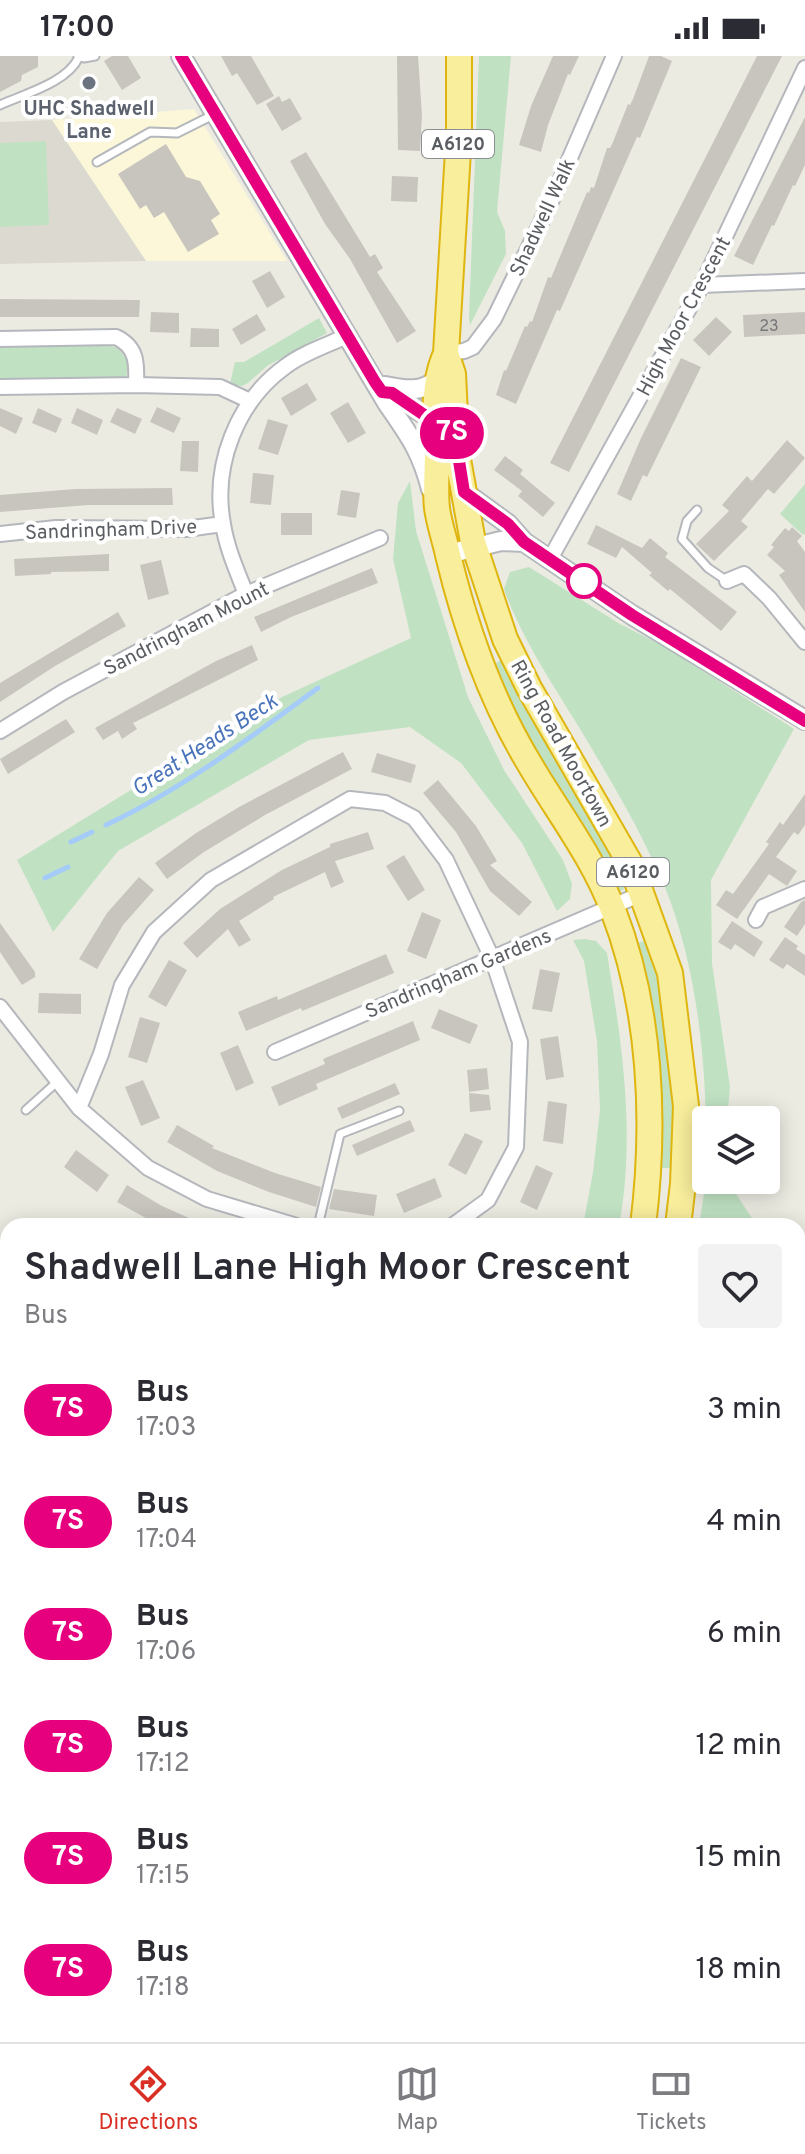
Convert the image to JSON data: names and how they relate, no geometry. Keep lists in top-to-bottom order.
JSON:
{
  "streets": {
    "highway": ["A6120", "Ring Road Moortown"],
    "street": [
      "Shadwell Walk",
      "High Moor Crescent",
      "Sandringham Drive",
      "Sandringham Mount",
      "Sandringham Gardens"
    ]
  },
  "crossings": [
    ["Shadwell Walk", "Ring Road Moortown"],
    ["Ring Road Moortown", "Sandringham Gardens"]
  ],
  "water": ["Great Heads Beck"],
  "places": ["UHC Shadwell Lane"],
  "lines": ["bus line 7S"],
  "house_numbers": ["23"],
  "page": {
    "status": "17:00",
    "on_map": "7S",
    "heading": ["Shadwell Lane High Moor Crescent", "Bus"],
    "list": [
      {
        "mark": "7S",
        "name": "Bus",
        "note": "17:03",
        "value": "3 min"
      },
      {
        "mark": "7S",
        "name": "Bus",
        "note": "17:04",
        "value": "4 min"
      },
      {
        "mark": "7S",
        "name": "Bus",
        "note": "17:06",
        "value": "6 min"
      },
      {
        "mark": "7S",
        "name": "Bus",
        "note": "17:12",
        "value": "12 min"
      },
      {
        "mark": "7S",
        "name": "Bus",
        "note": "17:15",
        "value": "15 min"
      },
      {
        "mark": "7S",
        "name": "Bus",
        "note": "17:18",
        "value": "18 min"
      }
    ],
    "tabs": ["Directions", "Map", "Tickets"]
  }
}
